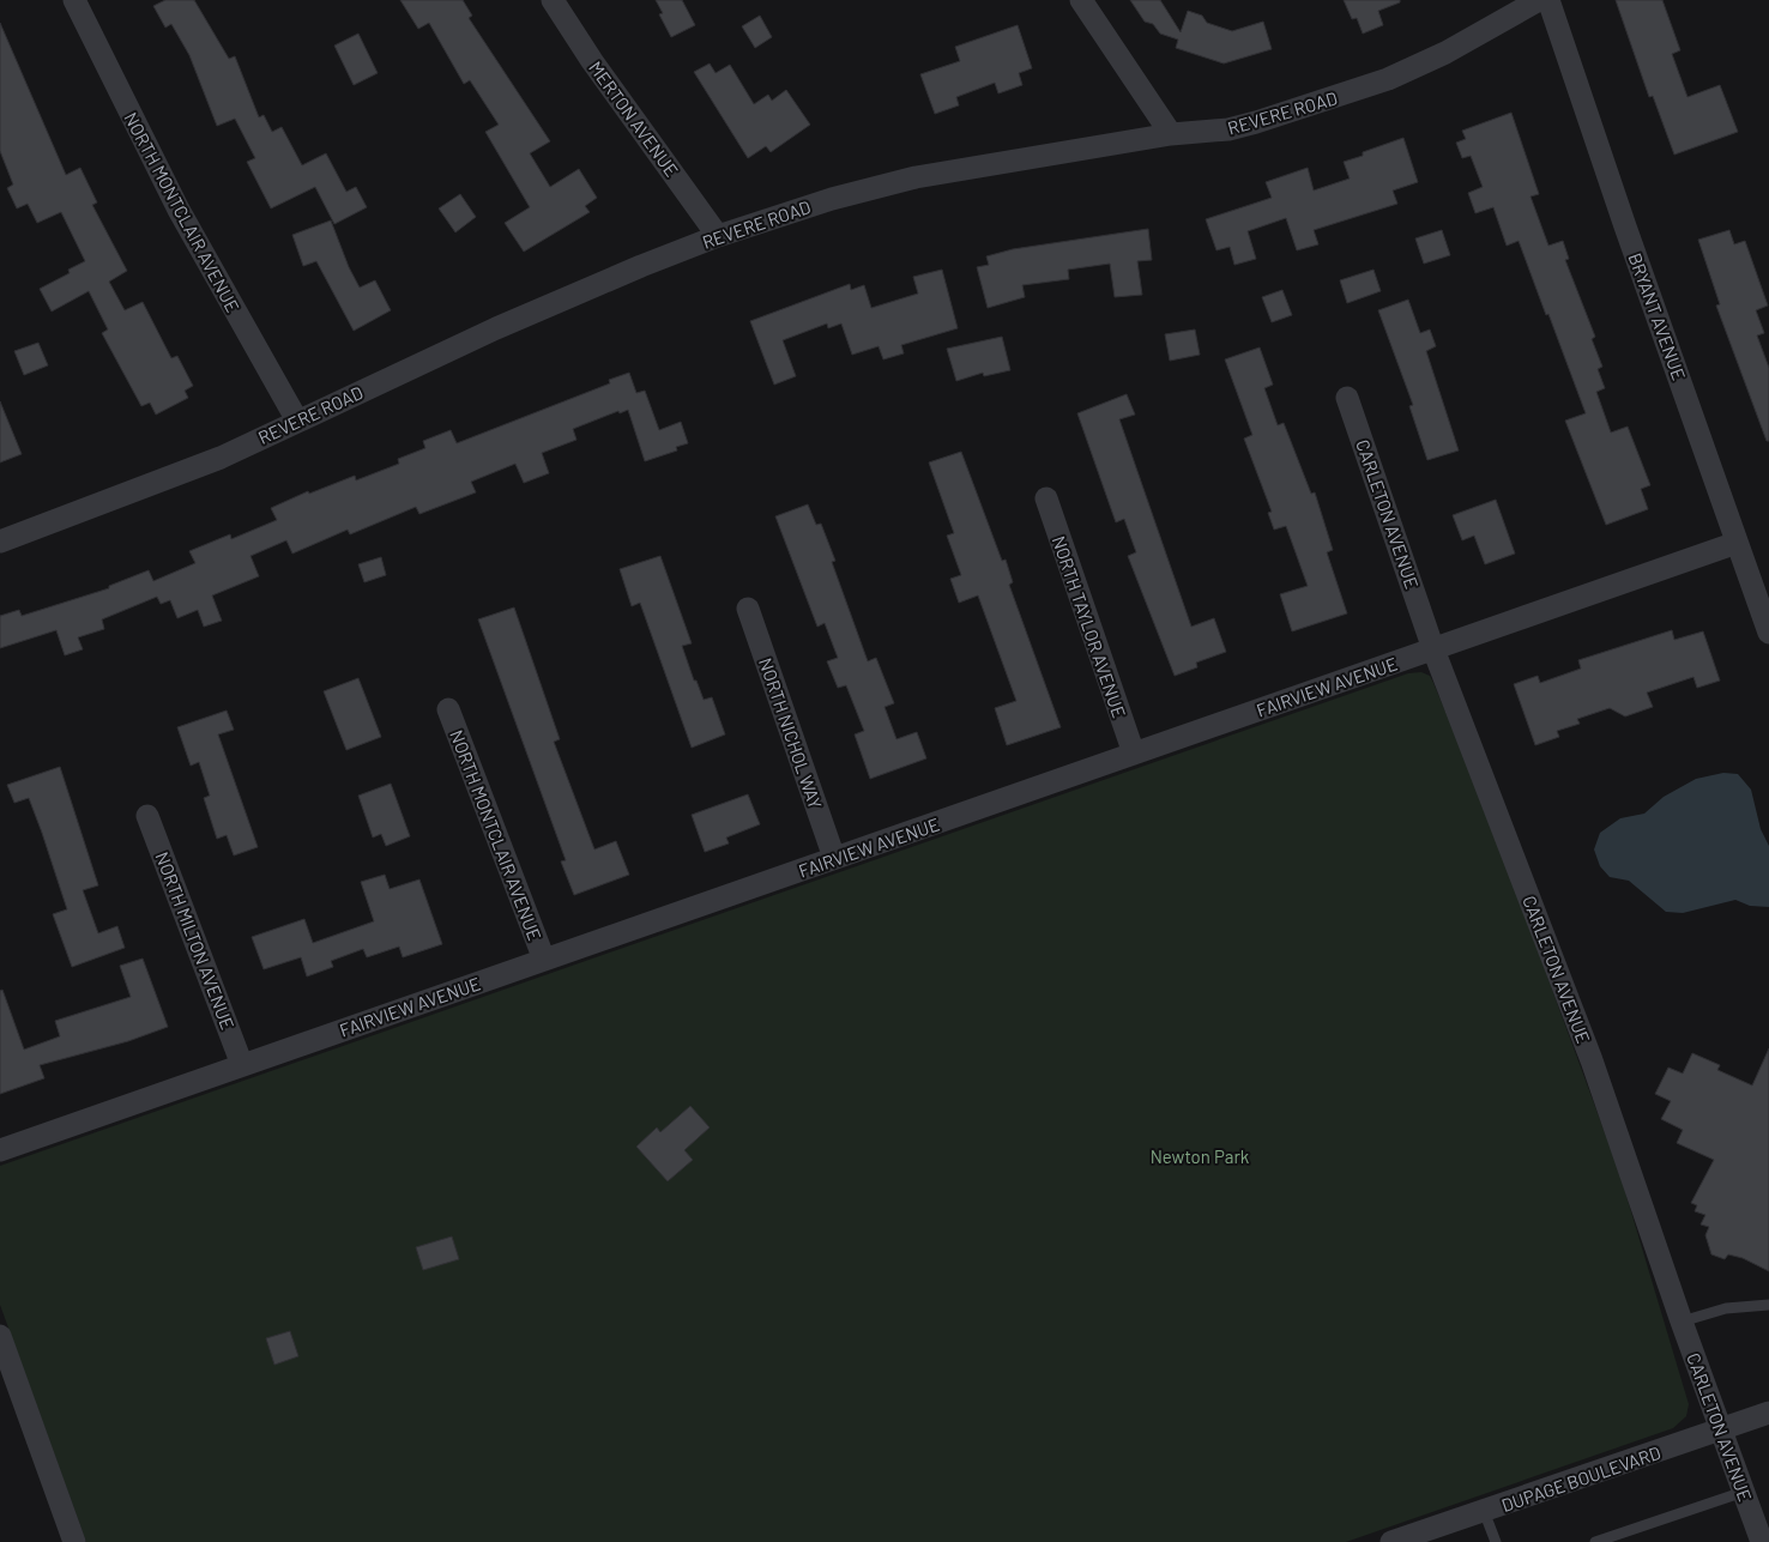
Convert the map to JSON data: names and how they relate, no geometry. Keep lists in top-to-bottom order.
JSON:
{
  "streets": {
    "street": [
      "REVERE ROAD",
      "MERTON AVENUE",
      "NORTH MONTCLAIR AVENUE",
      "BRYANT AVENUE",
      "CARLETON AVENUE",
      "NORTH TAYLOR AVENUE",
      "FAIRVIEW AVENUE",
      "NORTH NICHOL WAY",
      "NORTH MILTON AVENUE",
      "DUPAGE BOULEVARD"
    ]
  },
  "crossings": [
    ["REVERE ROAD", "MERTON AVENUE"],
    ["REVERE ROAD", "NORTH MONTCLAIR AVENUE"],
    ["NORTH MONTCLAIR AVENUE", "FAIRVIEW AVENUE"],
    ["BRYANT AVENUE", "FAIRVIEW AVENUE"],
    ["CARLETON AVENUE", "FAIRVIEW AVENUE"],
    ["CARLETON AVENUE", "DUPAGE BOULEVARD"],
    ["NORTH TAYLOR AVENUE", "FAIRVIEW AVENUE"],
    ["FAIRVIEW AVENUE", "NORTH NICHOL WAY"],
    ["FAIRVIEW AVENUE", "NORTH MILTON AVENUE"]
  ],
  "parks": ["Newton Park"]
}
